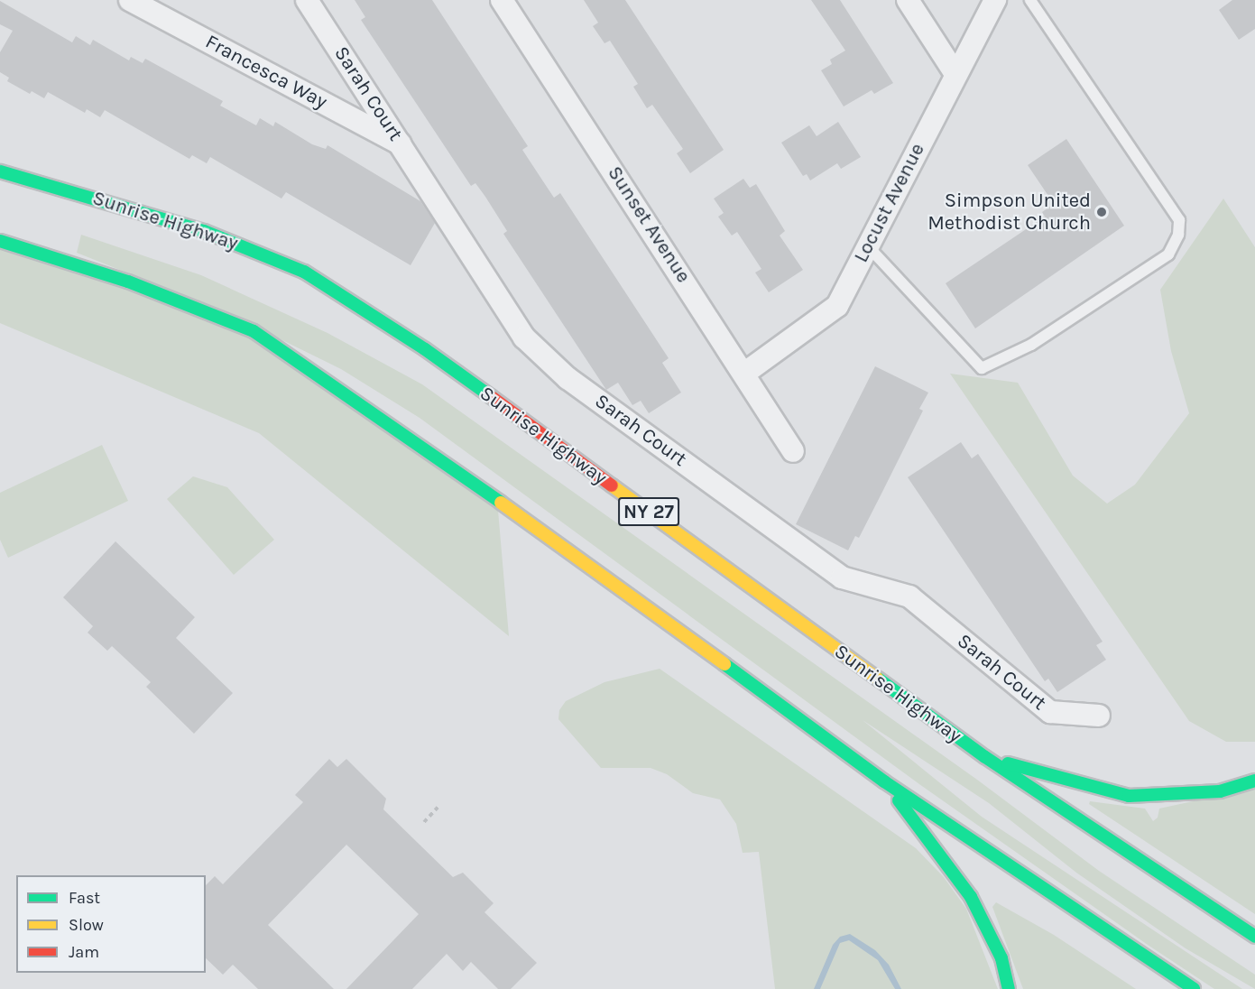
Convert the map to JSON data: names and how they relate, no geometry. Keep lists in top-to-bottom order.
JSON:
{
  "streets": {
    "highway": ["Sunrise Highway", "NY 27"],
    "street": [
      "Francesca Way",
      "Sarah Court",
      "Locust Avenue",
      "Sunset Avenue"
    ]
  },
  "crossings": [
    ["Francesca Way", "Sarah Court"],
    ["Locust Avenue", "Sunset Avenue"]
  ],
  "places": ["Simpson United Methodist Church"],
  "legend": ["Fast", "Slow", "Jam"]
}
